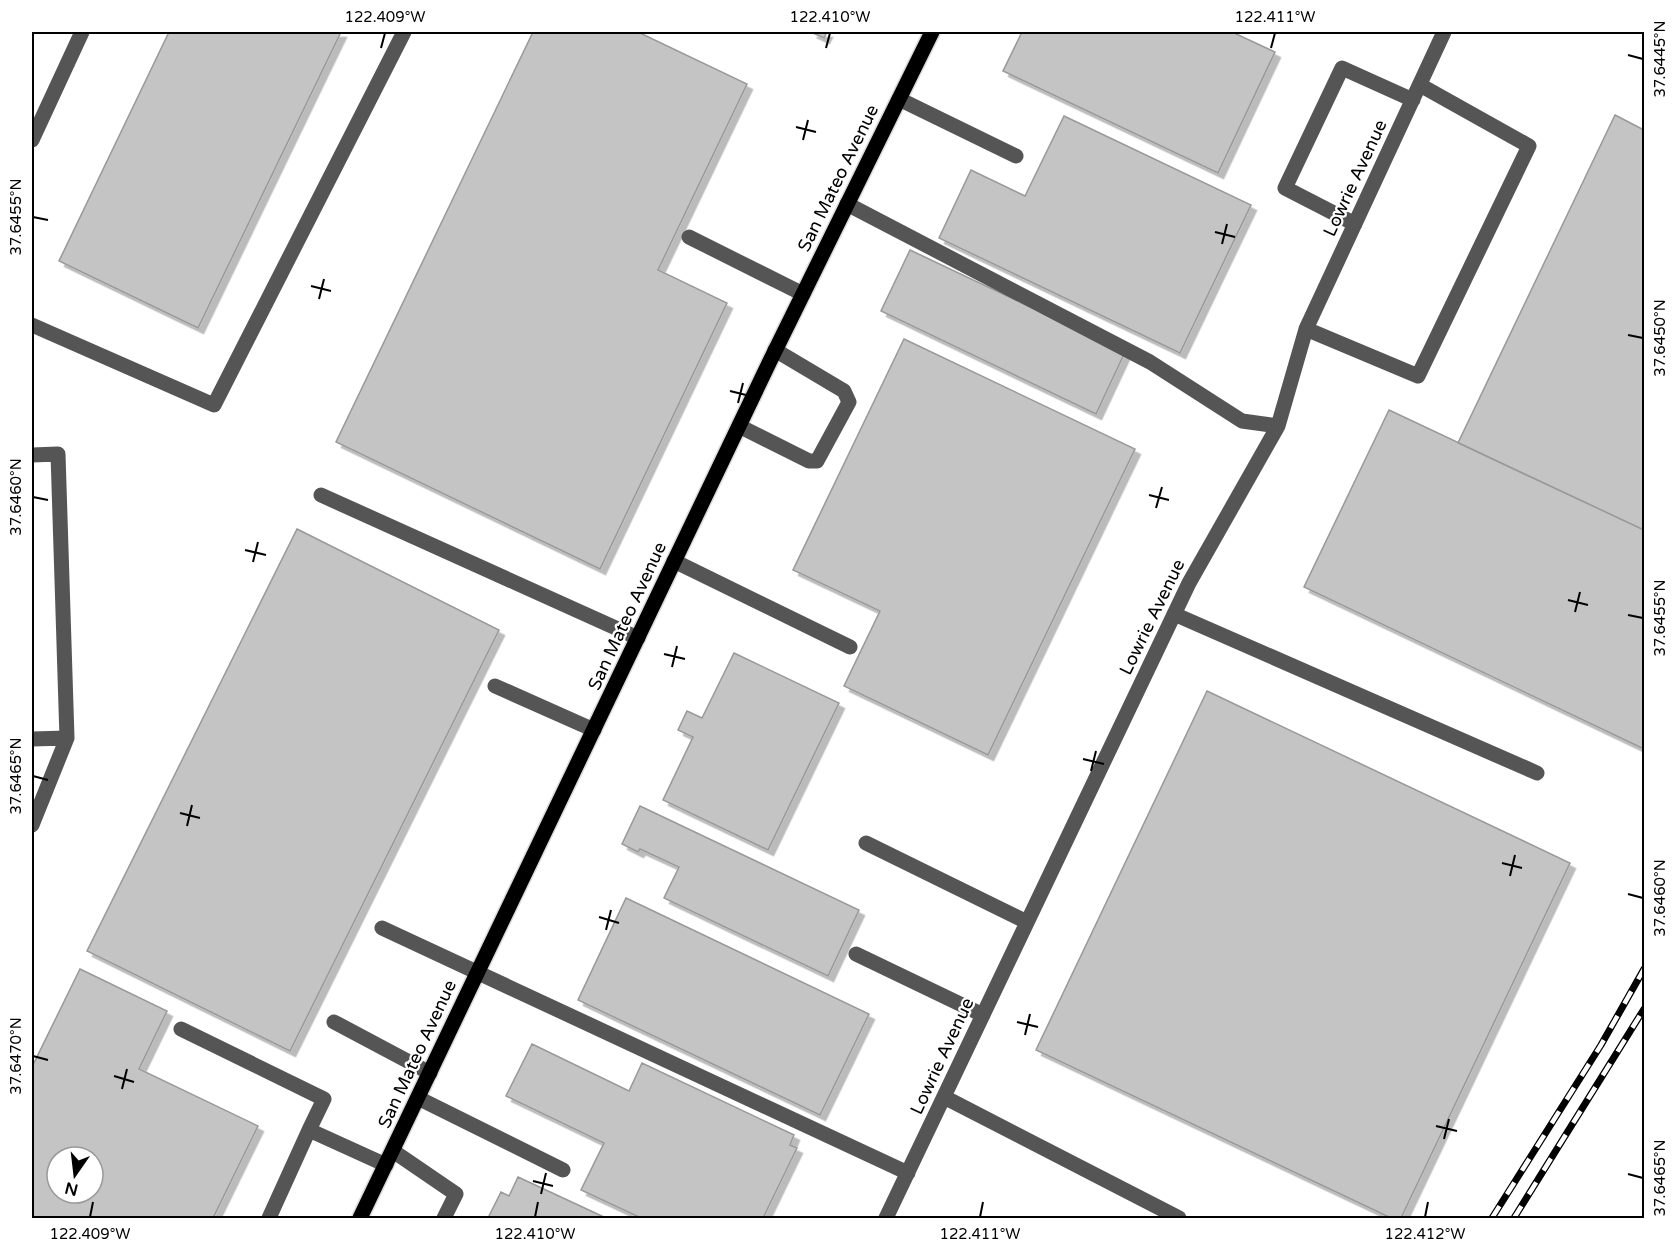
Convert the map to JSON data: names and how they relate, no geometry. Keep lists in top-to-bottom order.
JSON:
{
  "streets": {
    "main road": ["San Mateo Avenue"],
    "street": ["Lowrie Avenue"]
  },
  "north": "bottom",
  "coordinates": [
    "122.409°W",
    "122.410°W",
    "122.411°W",
    "37.6445°N",
    "37.6455°N",
    "37.6450°N",
    "37.6460°N",
    "37.6465°N",
    "37.6470°N",
    "122.412°W"
  ]
}
